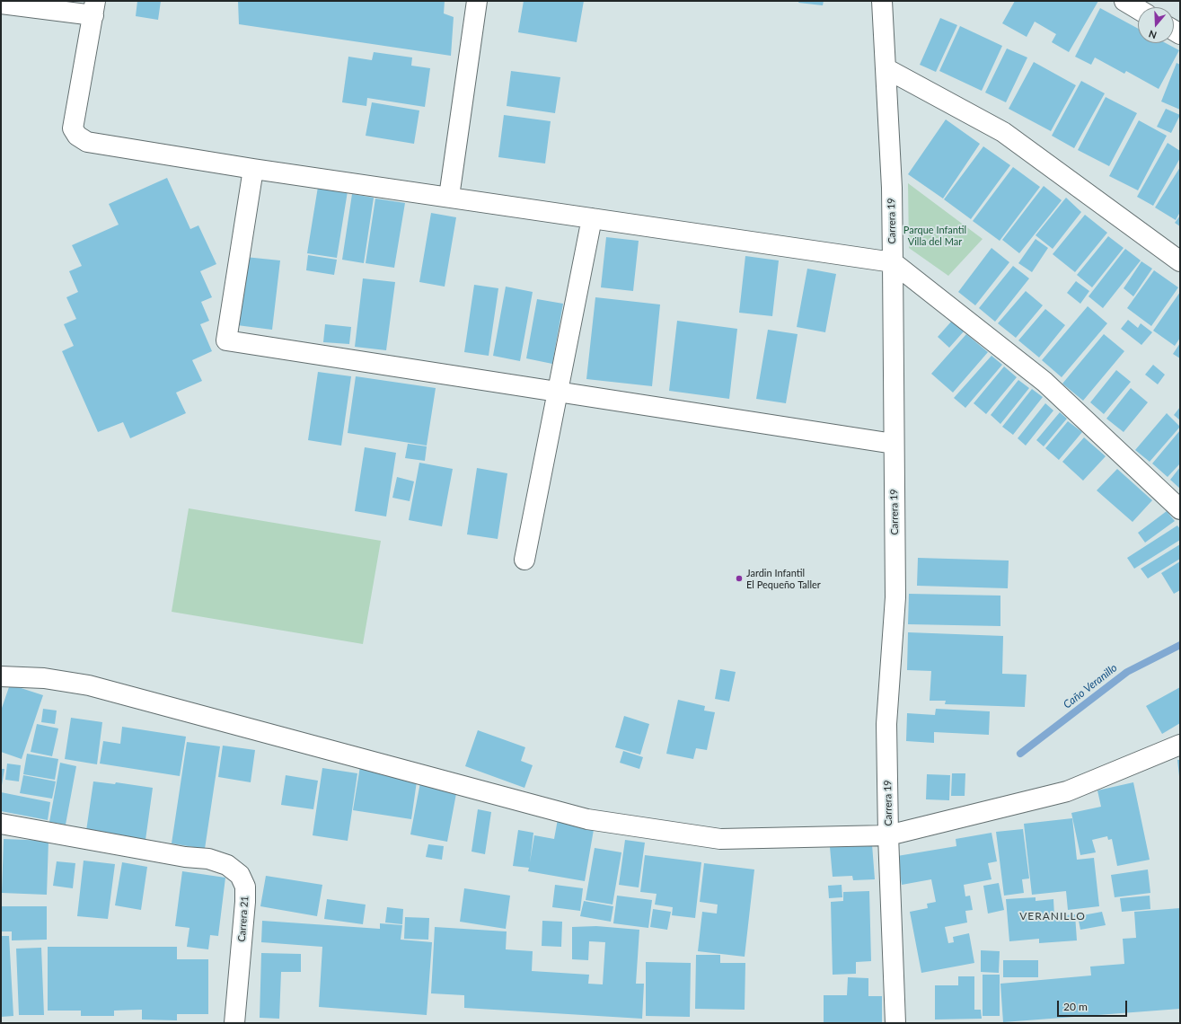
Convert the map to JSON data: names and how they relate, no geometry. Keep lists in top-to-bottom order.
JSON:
{
  "streets": {
    "street": ["Carrera 19", "Carrera 21"]
  },
  "districts": ["VERANILLO"],
  "water": ["Caño Veranillo"],
  "parks": ["Parque Infantil Villa del Mar"],
  "places": ["Jardin Infantil El Pequeño Taller"],
  "scale_bar": "20 m",
  "north": "bottom"
}
